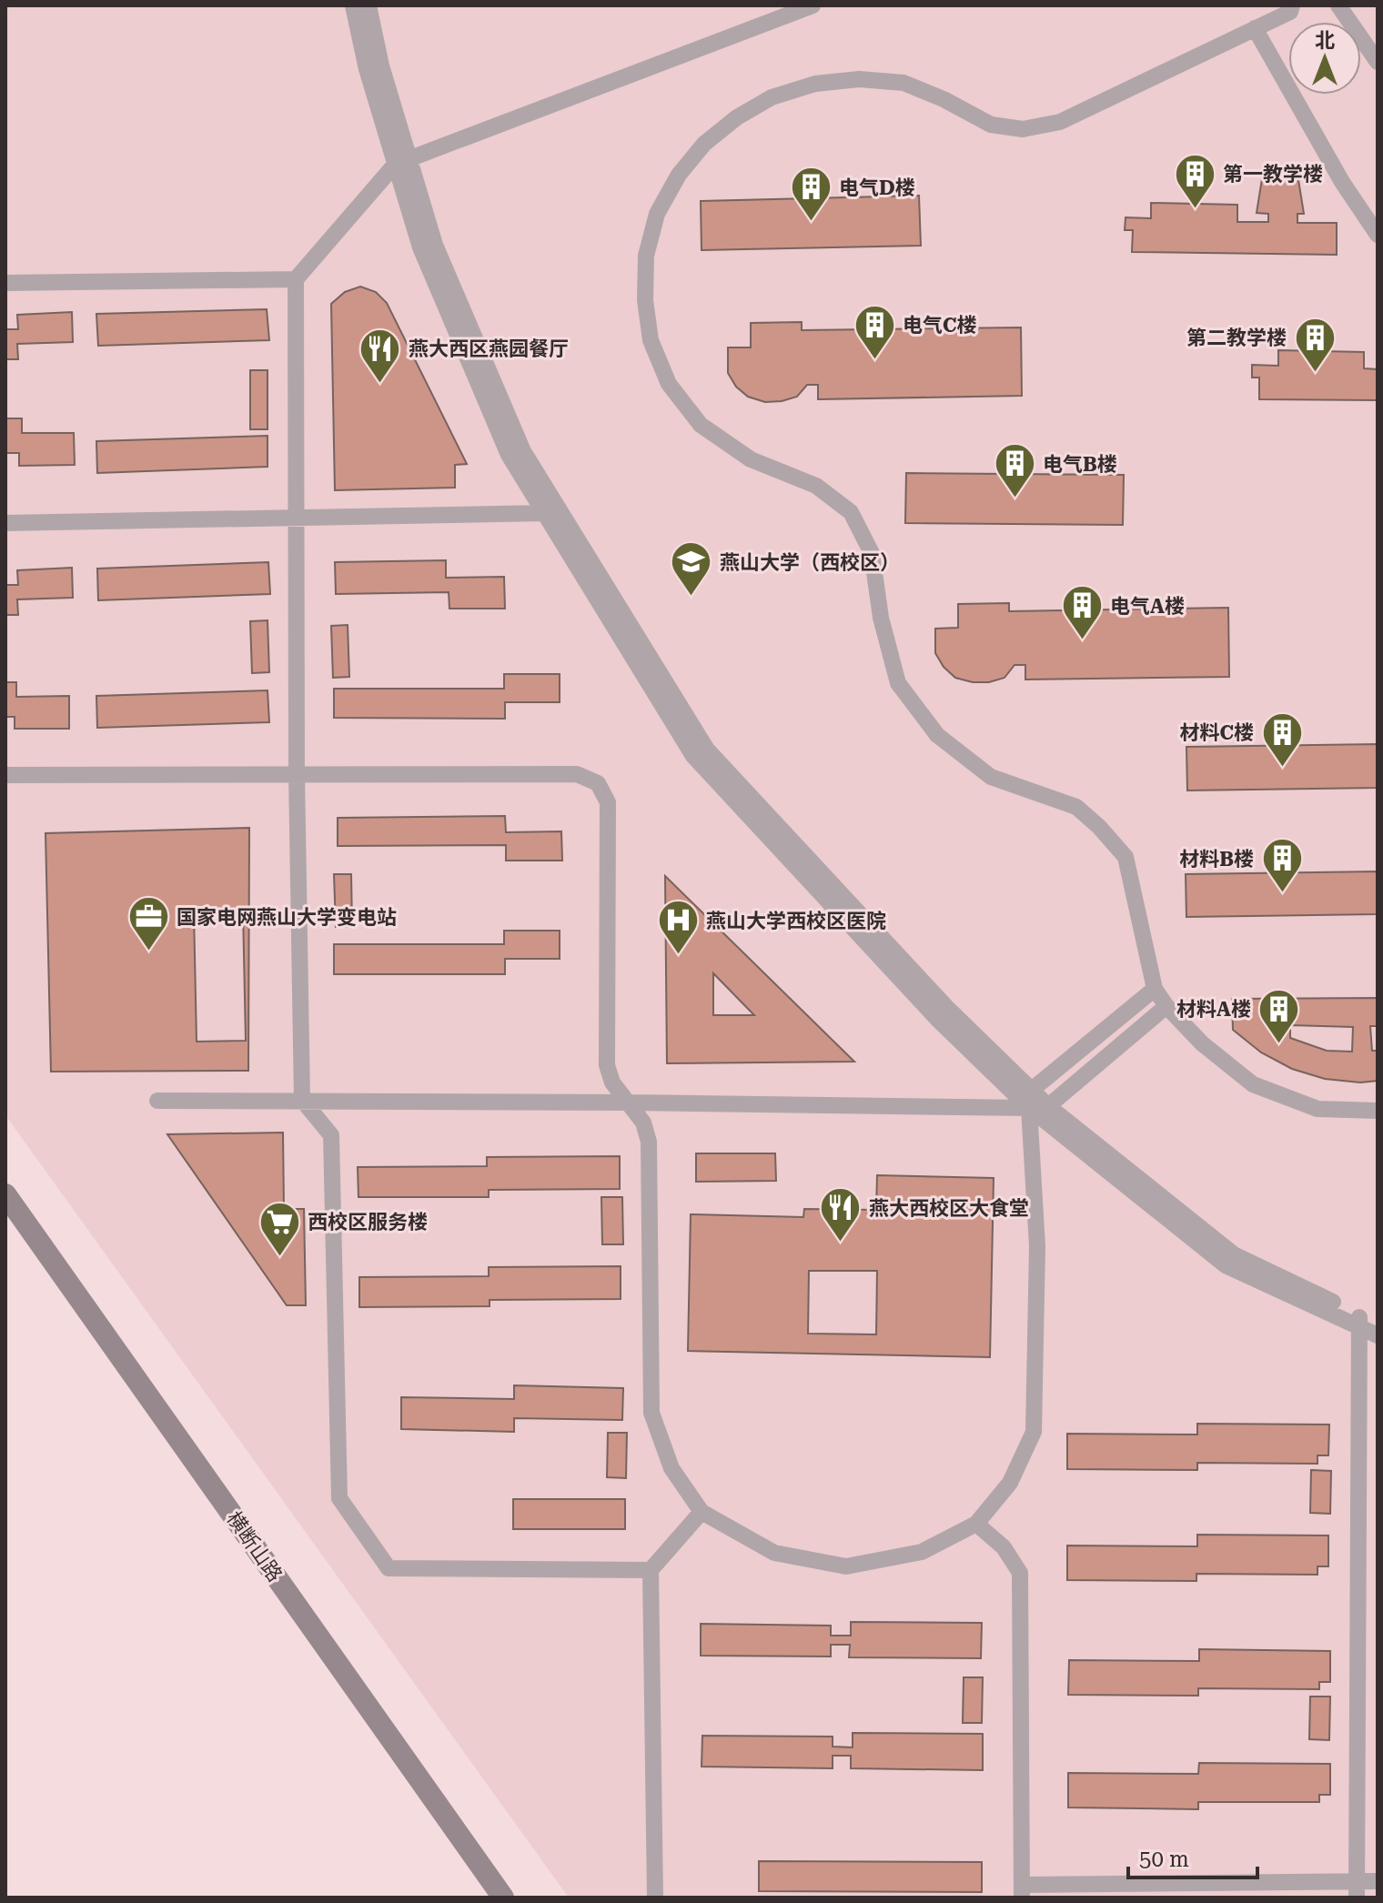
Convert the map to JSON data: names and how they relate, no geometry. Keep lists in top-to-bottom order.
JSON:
{
  "streets": {
    "main road": ["横断山路"]
  },
  "places": {
    "building": [
      "第一教学楼",
      "电气D楼",
      "电气C楼",
      "第二教学楼",
      "电气B楼",
      "电气A楼",
      "材料C楼",
      "材料B楼",
      "材料A楼"
    ],
    "restaurant": ["燕大西区燕园餐厅", "燕大西校区大食堂"],
    "school or university": ["燕山大学（西校区）"],
    "office": ["国家电网燕山大学变电站"],
    "hospital": ["燕山大学西校区医院"],
    "supermarket": ["西校区服务楼"]
  },
  "scale_bar": "50 m",
  "north": "top"
}
